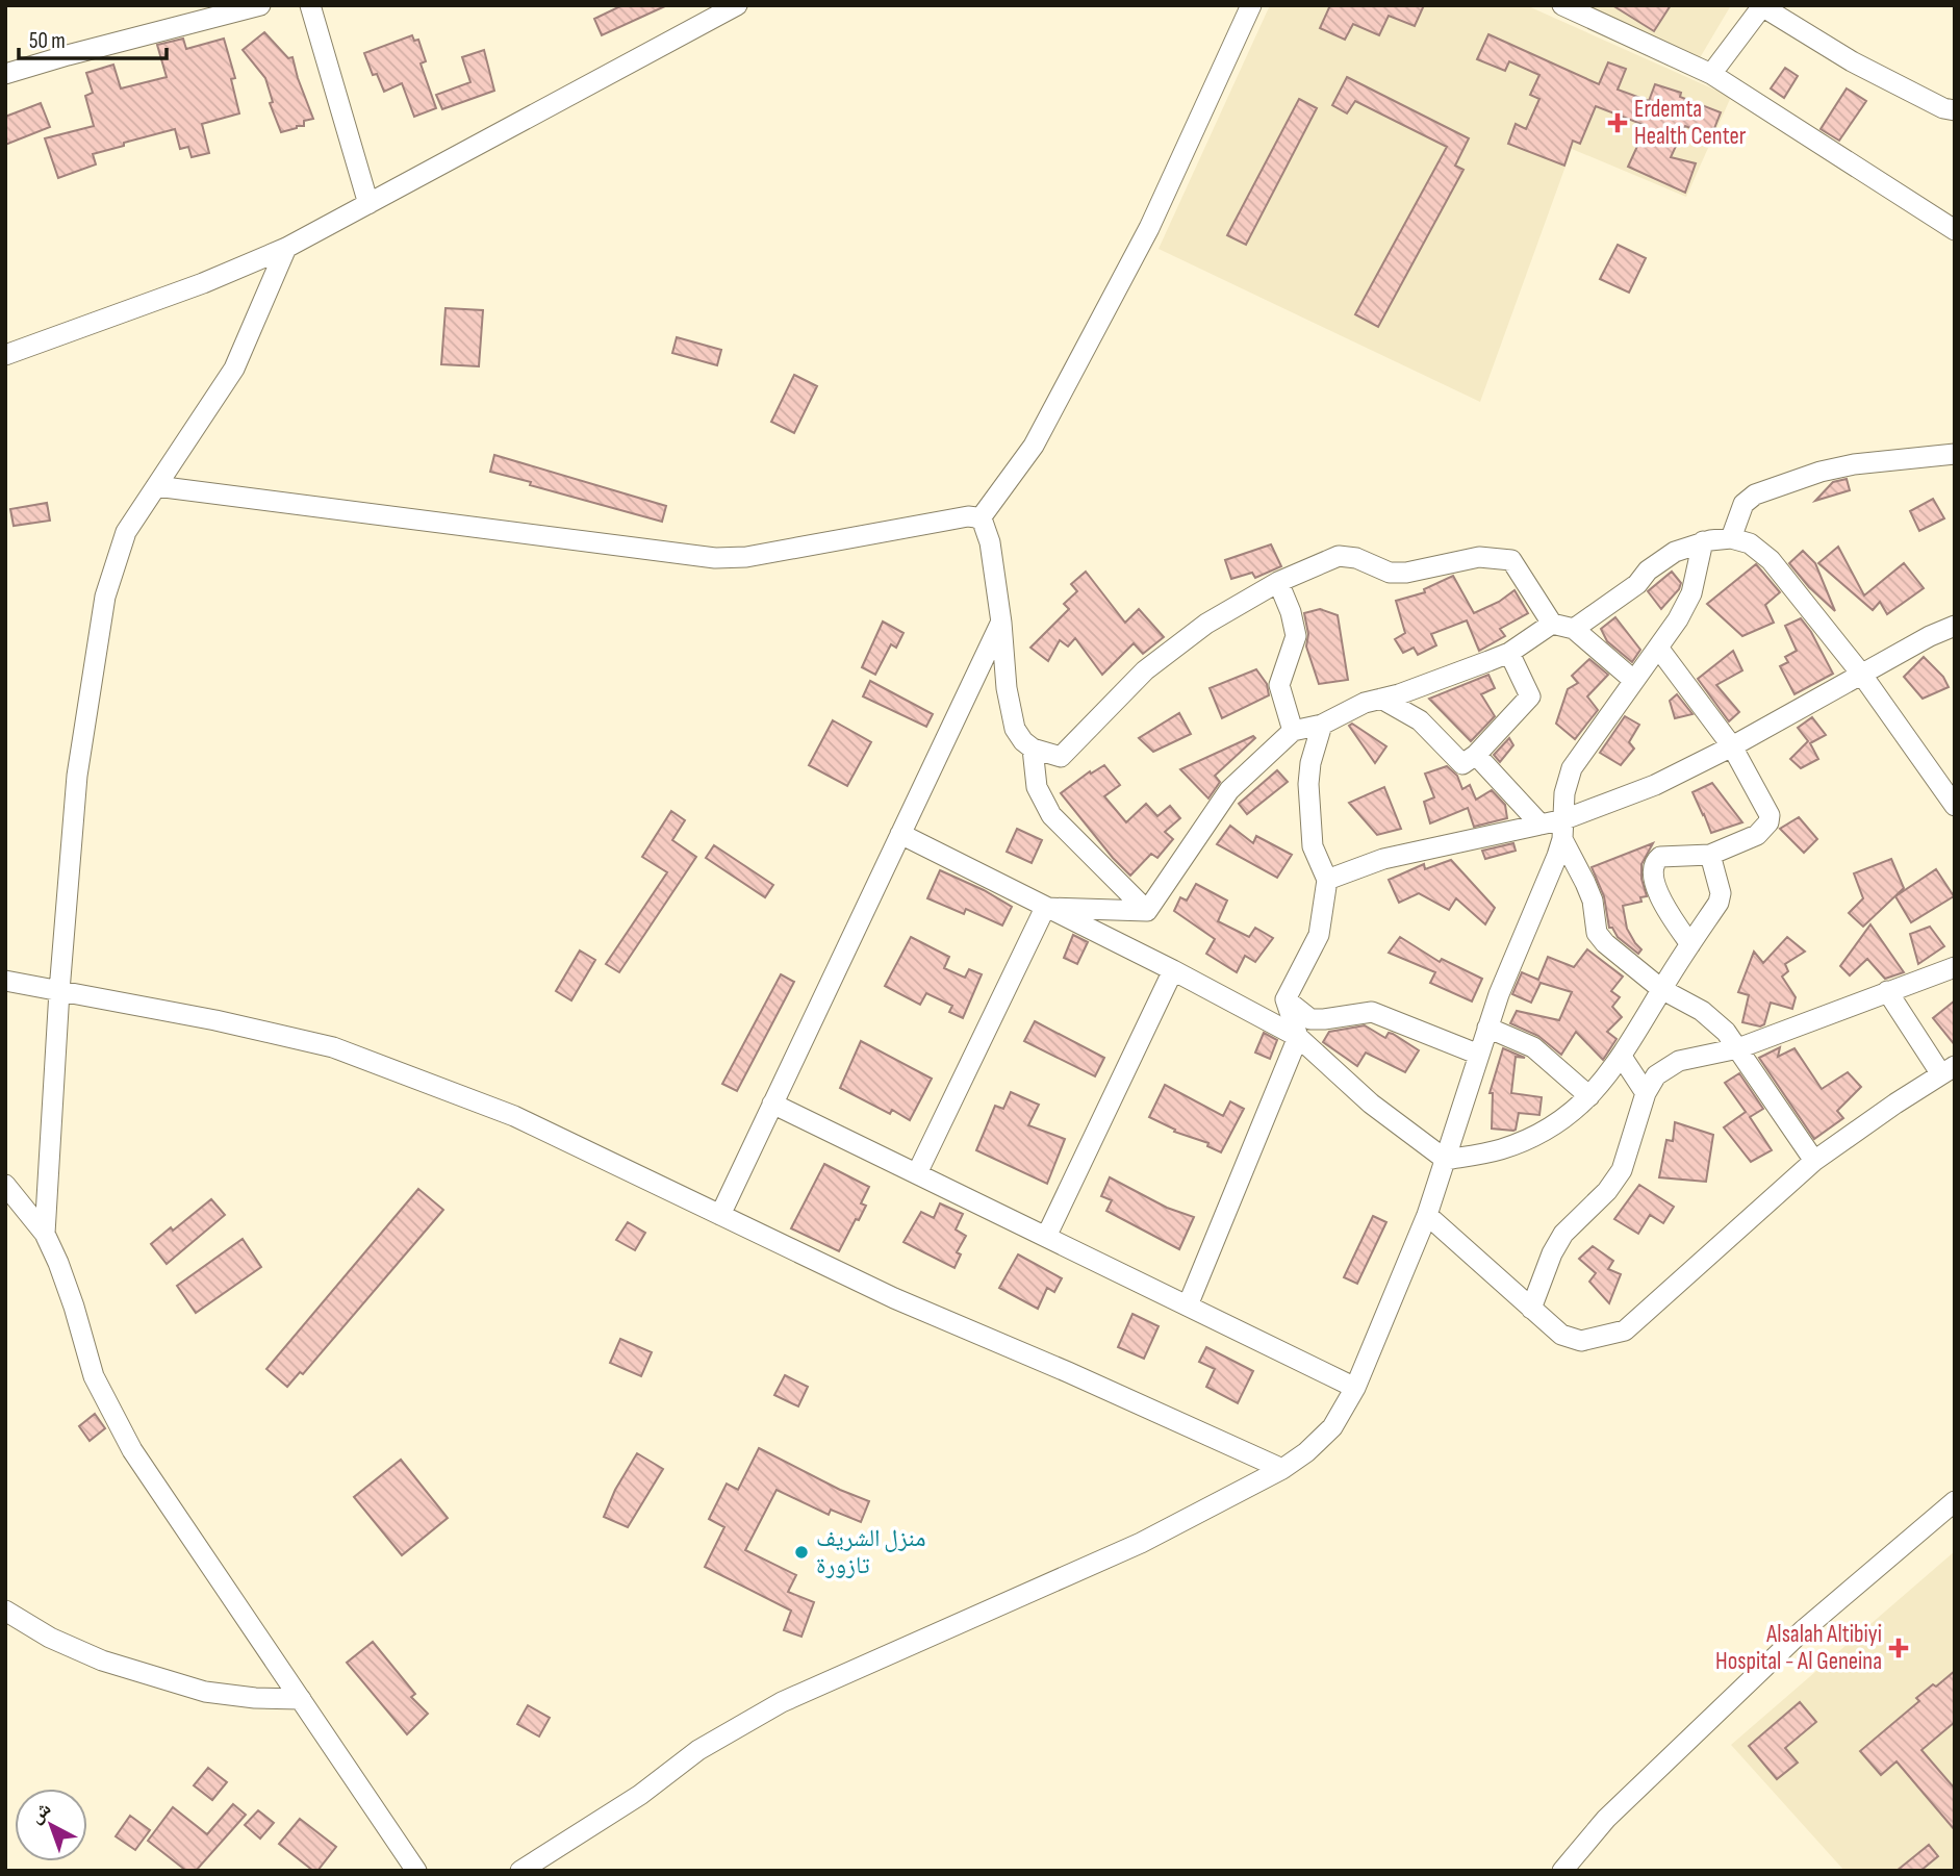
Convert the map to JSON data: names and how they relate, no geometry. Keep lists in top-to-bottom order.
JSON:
{
  "places": {
    "health": ["Erdemta Health Center", "Alsalah Altibiyi Hospital - Al Geneina"],
    "other": ["منزل الشريف تازورة"]
  },
  "scale_bar": "50 m",
  "north": "top left"
}
